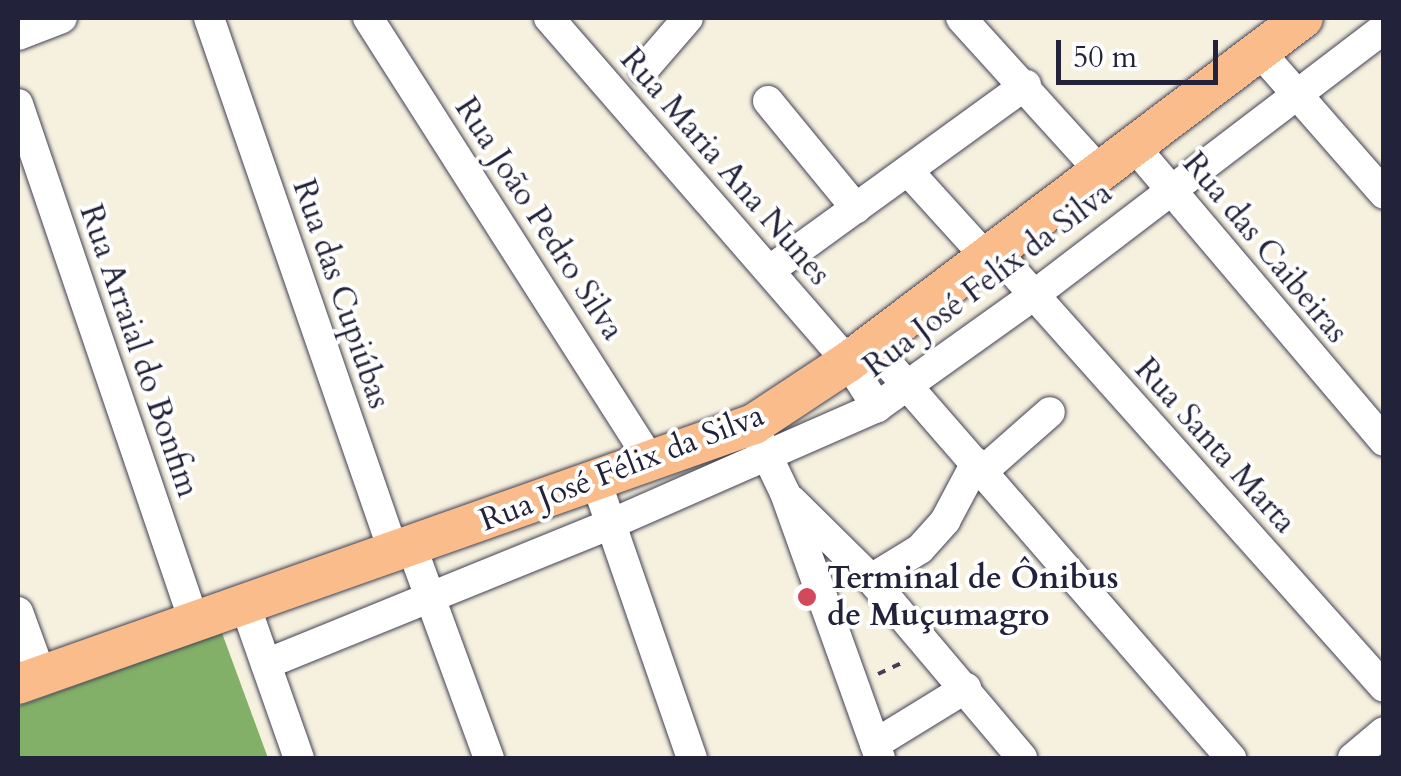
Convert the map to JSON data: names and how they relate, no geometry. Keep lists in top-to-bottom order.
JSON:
{
  "streets": {
    "main road": ["Rua José Félix da Silva"],
    "street": [
      "Rua Maria Ana Nunes",
      "Rua João Pedro Silva",
      "Rua das Caibeiras",
      "Rua José Felíx da Silva",
      "Rua das Cupiúbas",
      "Rua Arraial do Bonfim",
      "Rua Santa Marta"
    ]
  },
  "crossings": [
    ["Rua Maria Ana Nunes", "Rua José Felíx da Silva"],
    ["Rua Maria Ana Nunes", "Rua José Félix da Silva"],
    ["Rua João Pedro Silva", "Rua José Félix da Silva"],
    ["Rua das Caibeiras", "Rua José Felíx da Silva"],
    ["Rua das Caibeiras", "Rua José Félix da Silva"],
    ["Rua José Felíx da Silva", "Rua das Cupiúbas"],
    ["Rua José Felíx da Silva", "Rua Santa Marta"],
    ["Rua José Felíx da Silva", "Rua José Félix da Silva"],
    ["Rua das Cupiúbas", "Rua José Félix da Silva"],
    ["Rua Arraial do Bonfim", "Rua José Félix da Silva"],
    ["Rua Santa Marta", "Rua José Félix da Silva"]
  ],
  "places": ["Terminal de Ônibus de Muçumagro"],
  "scale_bar": "50 m"
}
